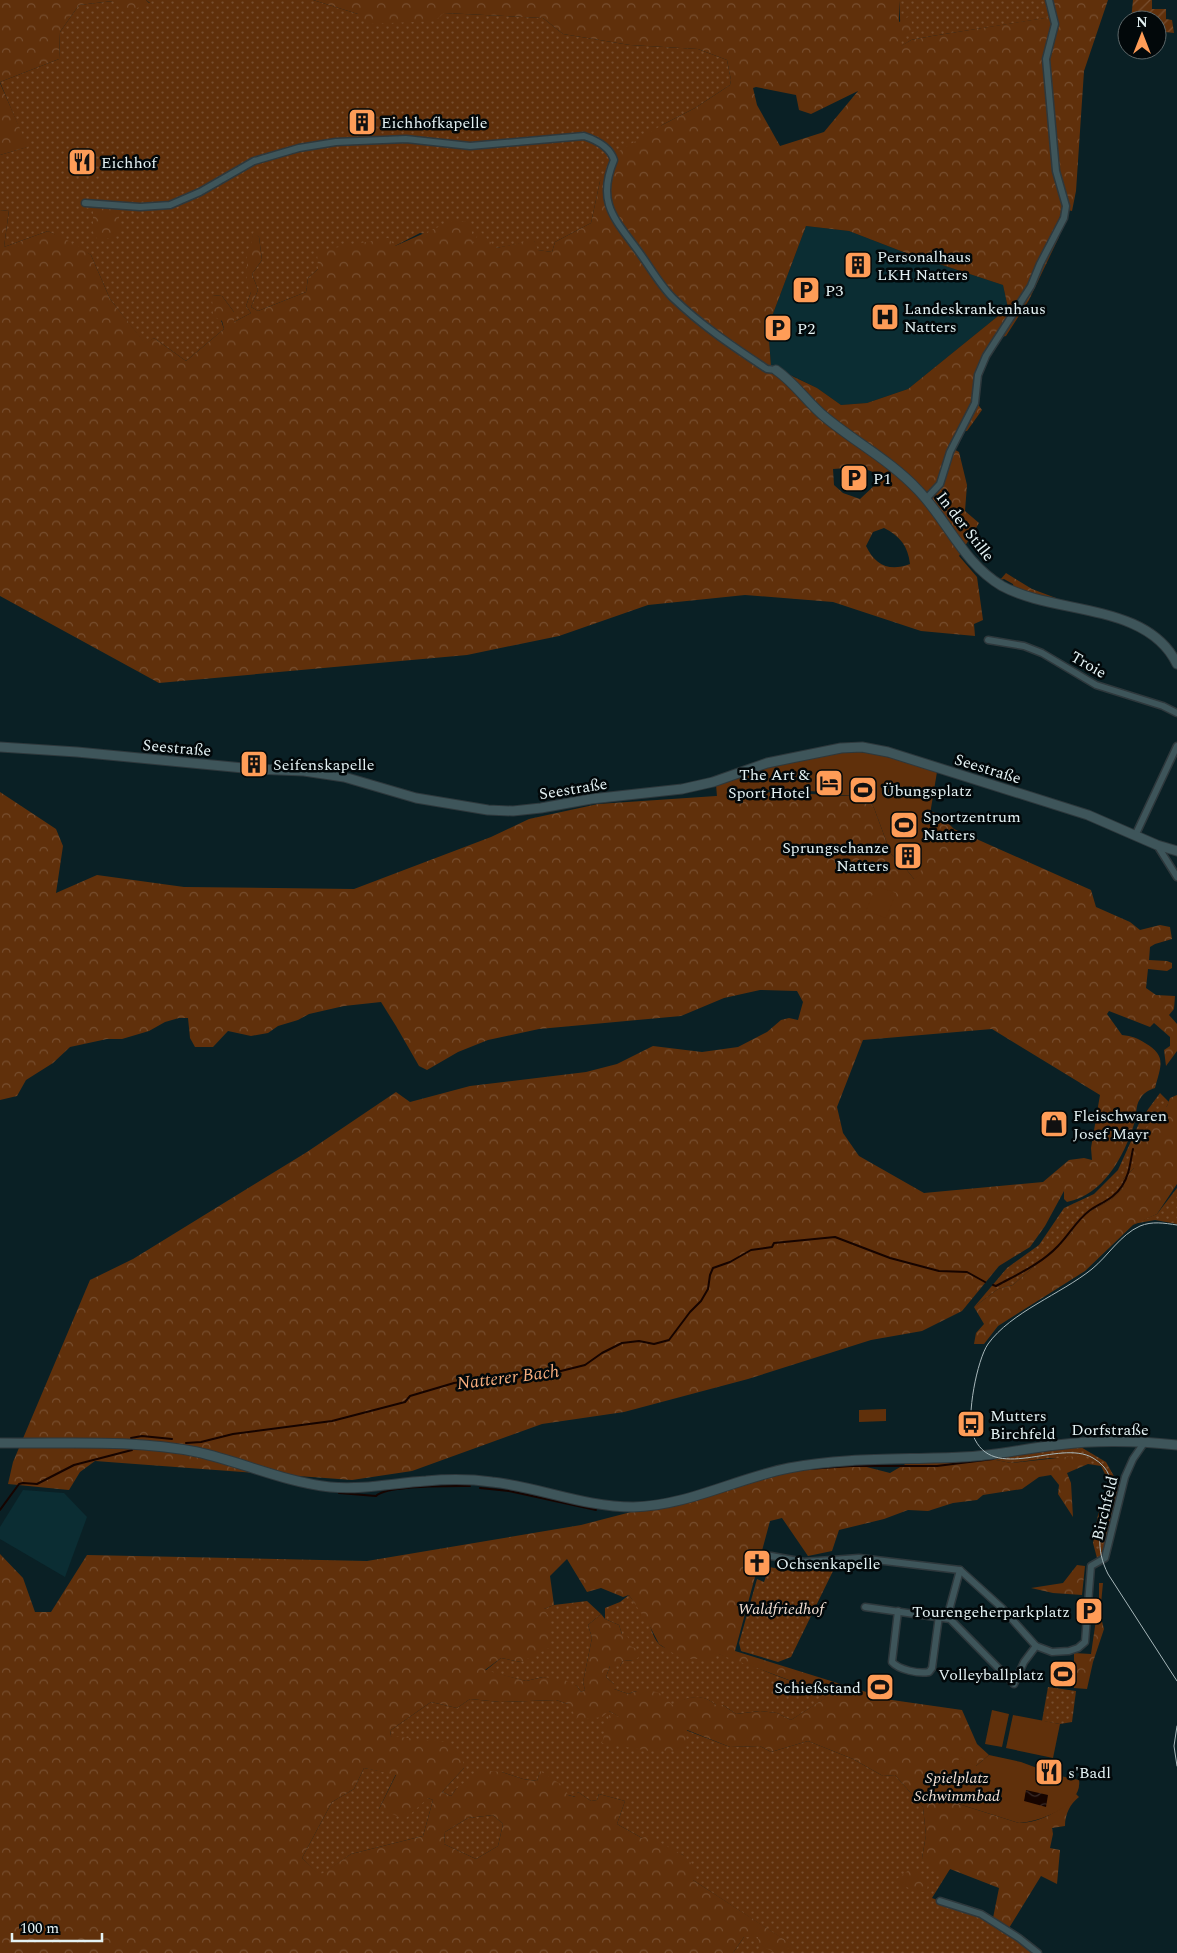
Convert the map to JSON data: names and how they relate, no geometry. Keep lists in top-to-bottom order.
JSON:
{
  "streets": {
    "street": [
      "In der Stille",
      "Troie",
      "Seestraße",
      "Dorfstraße",
      "Birchfeld"
    ]
  },
  "crossings": [
    ["Dorfstraße", "Birchfeld"]
  ],
  "water": ["Natterer Bach"],
  "parks": ["Waldfriedhof", "Spielplatz Schwimmbad"],
  "places": {
    "building": [
      "Eichhofkapelle",
      "Personalhaus LKH Natters",
      "Seifenskapelle",
      "Sprungschanze Natters"
    ],
    "restaurant": ["Eichhof", "s'Badl"],
    "parking": [
      "P3",
      "P2",
      "P1",
      "Tourengeherparkplatz"
    ],
    "hospital": ["Landeskrankenhaus Natters"],
    "hotel": ["The Art & Sport Hotel"],
    "sports": [
      "Übungsplatz",
      "Sportzentrum Natters",
      "Volleyballplatz",
      "Schießstand"
    ],
    "shop": ["Fleischwaren Josef Mayr"],
    "bus stop": ["Mutters Birchfeld"],
    "church": ["Ochsenkapelle"]
  },
  "scale_bar": "100 m",
  "north": "top"
}
